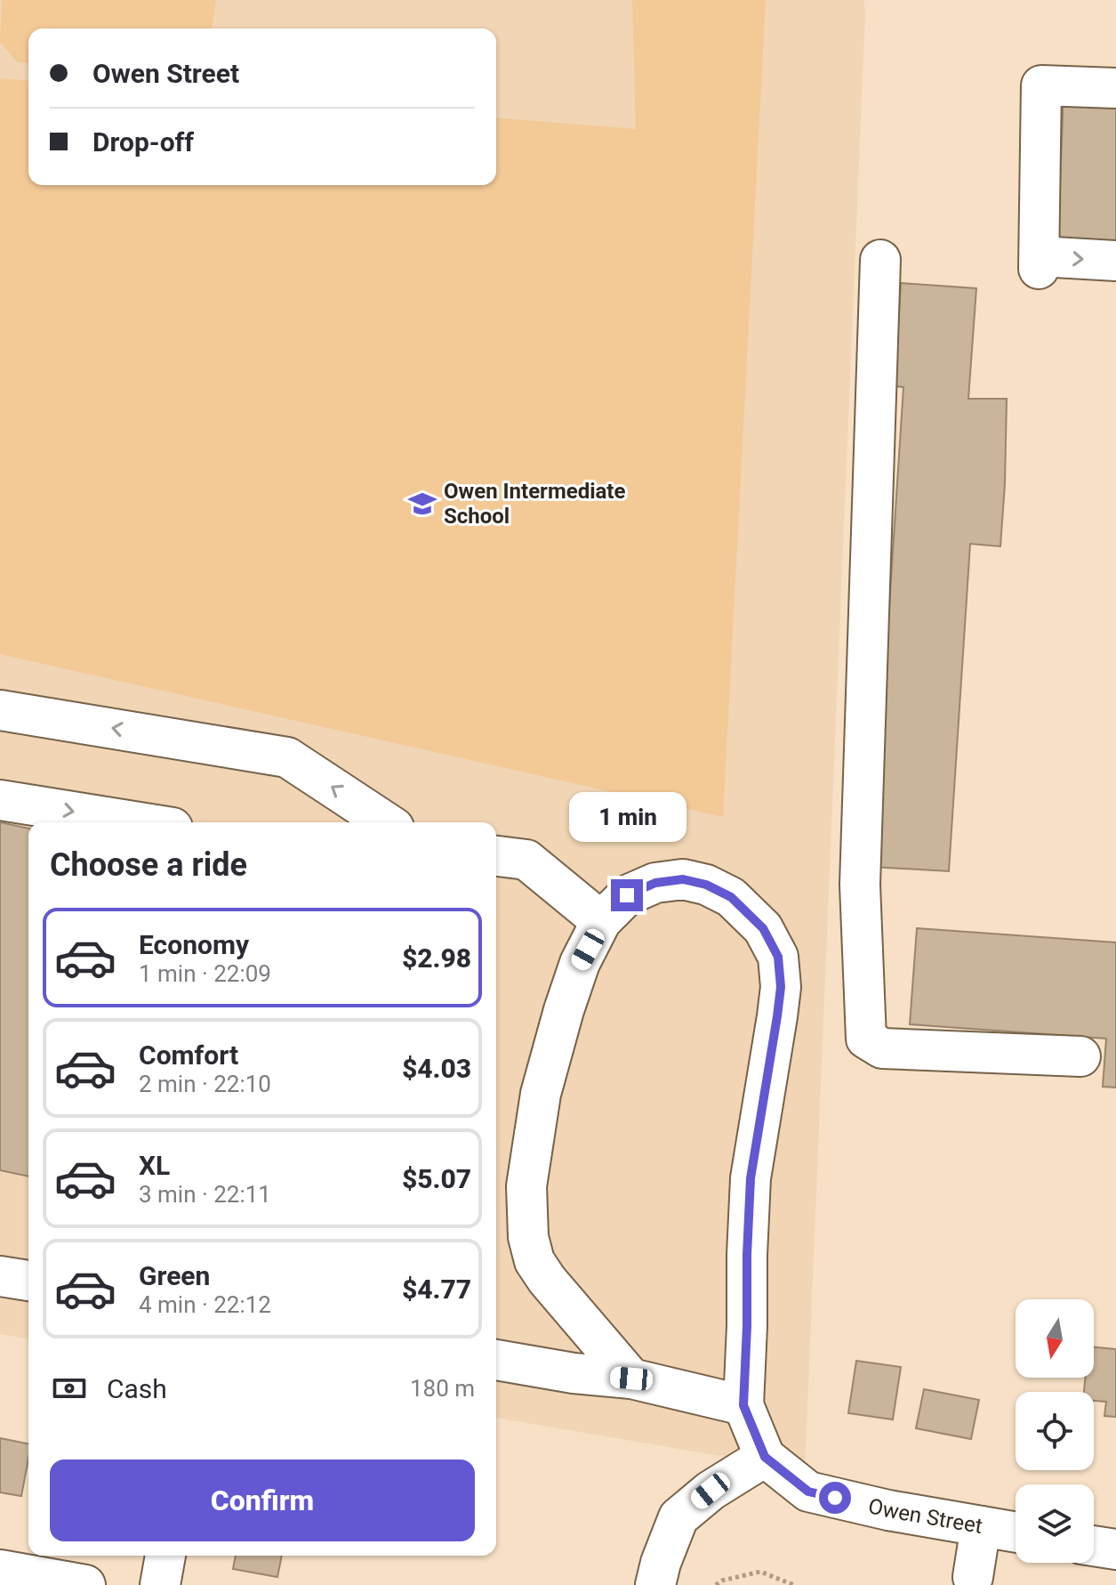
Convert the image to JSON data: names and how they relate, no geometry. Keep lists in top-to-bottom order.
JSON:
{
  "streets": {
    "street": ["Owen Street"]
  },
  "places": {
    "school or university": ["Owen Intermediate School"]
  },
  "north": "bottom",
  "page": {
    "banner": ["Owen Street", "Drop-off"],
    "bubble": "1 min",
    "heading": "Choose a ride",
    "list": [
      {
        "name": "Economy",
        "note": "1 min · 22:09",
        "value": "$2.98"
      },
      {
        "name": "Comfort",
        "note": "2 min · 22:10",
        "value": "$4.03"
      },
      {
        "name": "XL",
        "note": "3 min · 22:11",
        "value": "$5.07"
      },
      {
        "name": "Green",
        "note": "4 min · 22:12",
        "value": "$4.77"
      }
    ],
    "pay": ["Cash", "180 m"],
    "buttons": "Confirm"
  }
}
